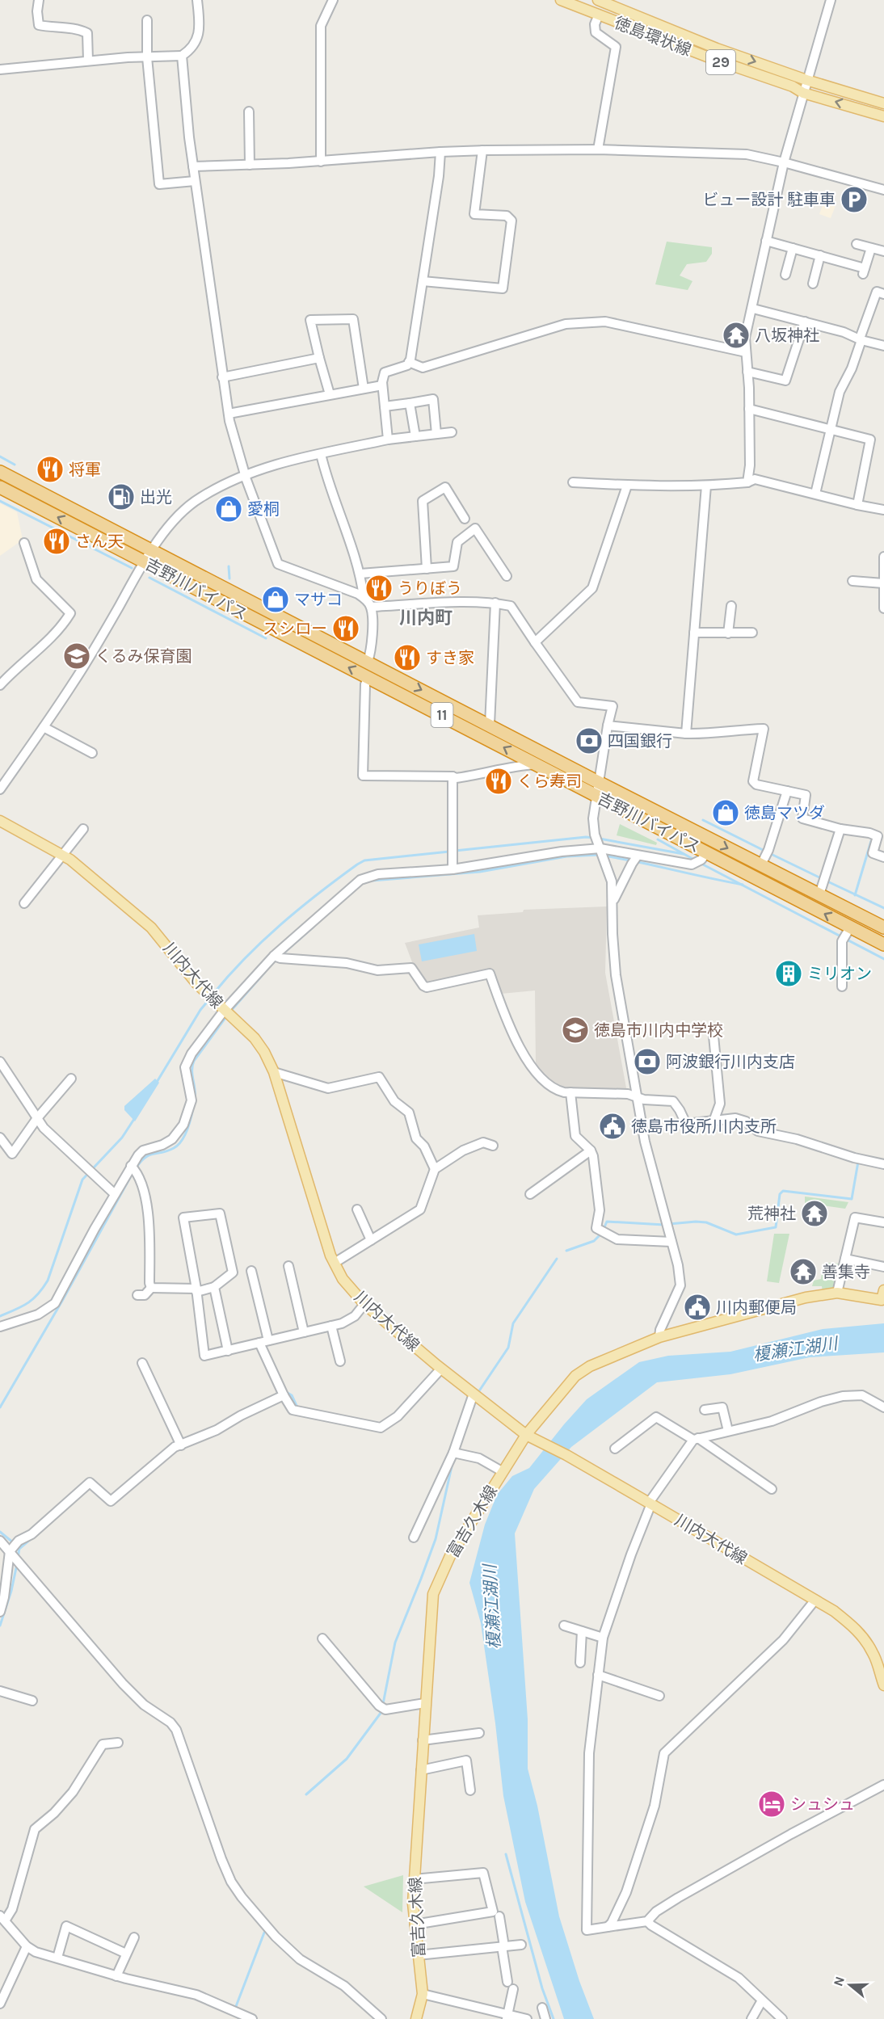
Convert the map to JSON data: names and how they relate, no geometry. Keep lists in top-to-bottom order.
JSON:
{
  "streets": {
    "highway": ["吉野川バイパス", "11"],
    "main road": [
      "徳島環状線",
      "29",
      "川内大代線",
      "富吉久木線"
    ]
  },
  "crossings": [
    ["川内大代線", "富吉久木線"]
  ],
  "districts": ["川内町"],
  "water": ["榎瀬江湖川"],
  "places": {
    "parking": ["ビュー設計 駐車車"],
    "temple": ["八坂神社", "荒神社", "善集寺"],
    "restaurant": [
      "将軍",
      "さん天",
      "うりぼう",
      "スシロー",
      "すき家",
      "くら寿司"
    ],
    "fuel station": ["出光"],
    "shop": ["愛桐", "マサコ", "徳島マツダ"],
    "school or university": ["くるみ保育園", "徳島市川内中学校"],
    "bank": ["四国銀行", "阿波銀行川内支店"],
    "building": ["ミリオン"],
    "public building": ["徳島市役所川内支所", "川内郵便局"],
    "hotel": ["シュシュ"]
  },
  "north": "left"
}
